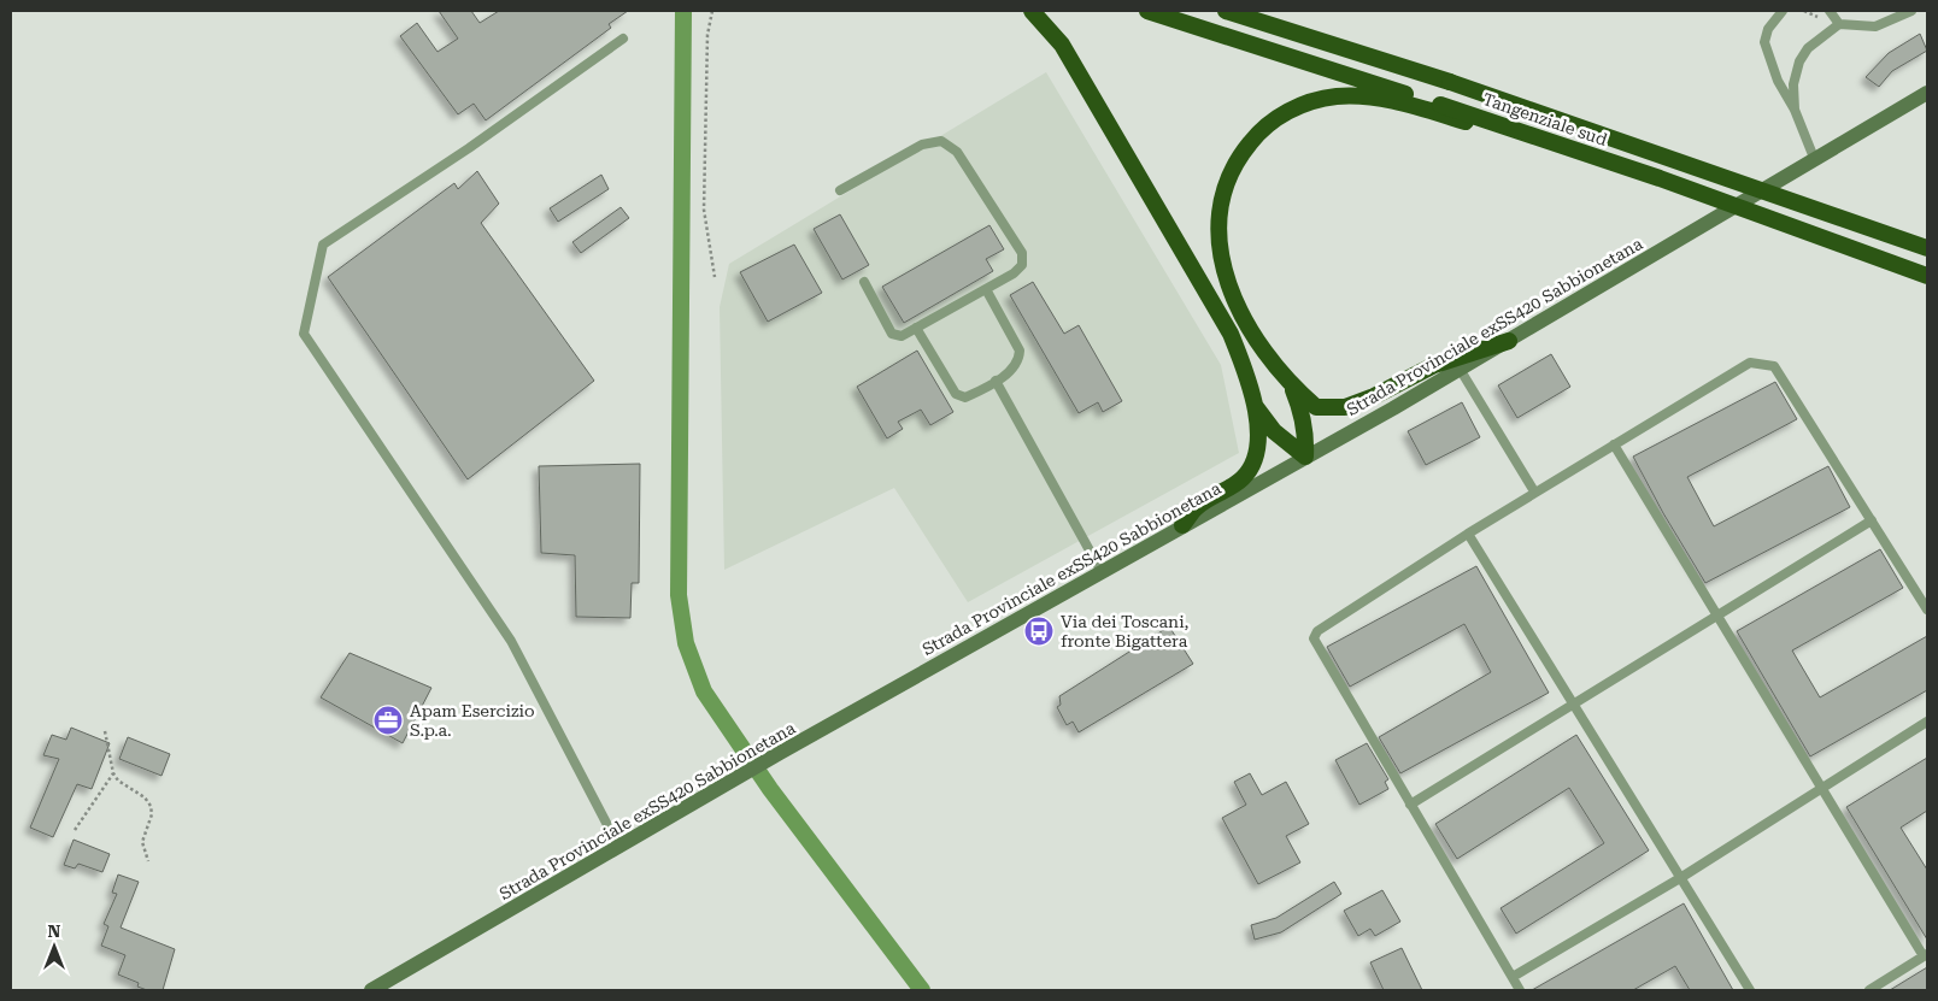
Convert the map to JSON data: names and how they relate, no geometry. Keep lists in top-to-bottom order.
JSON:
{
  "streets": {
    "highway": ["Tangenziale sud"],
    "main road": ["Strada Provinciale exSS420 Sabbionetana"]
  },
  "places": {
    "bus stop": ["Via dei Toscani, fronte Bigattera"],
    "office": ["Apam Esercizio S.p.a."]
  },
  "north": "top"
}
